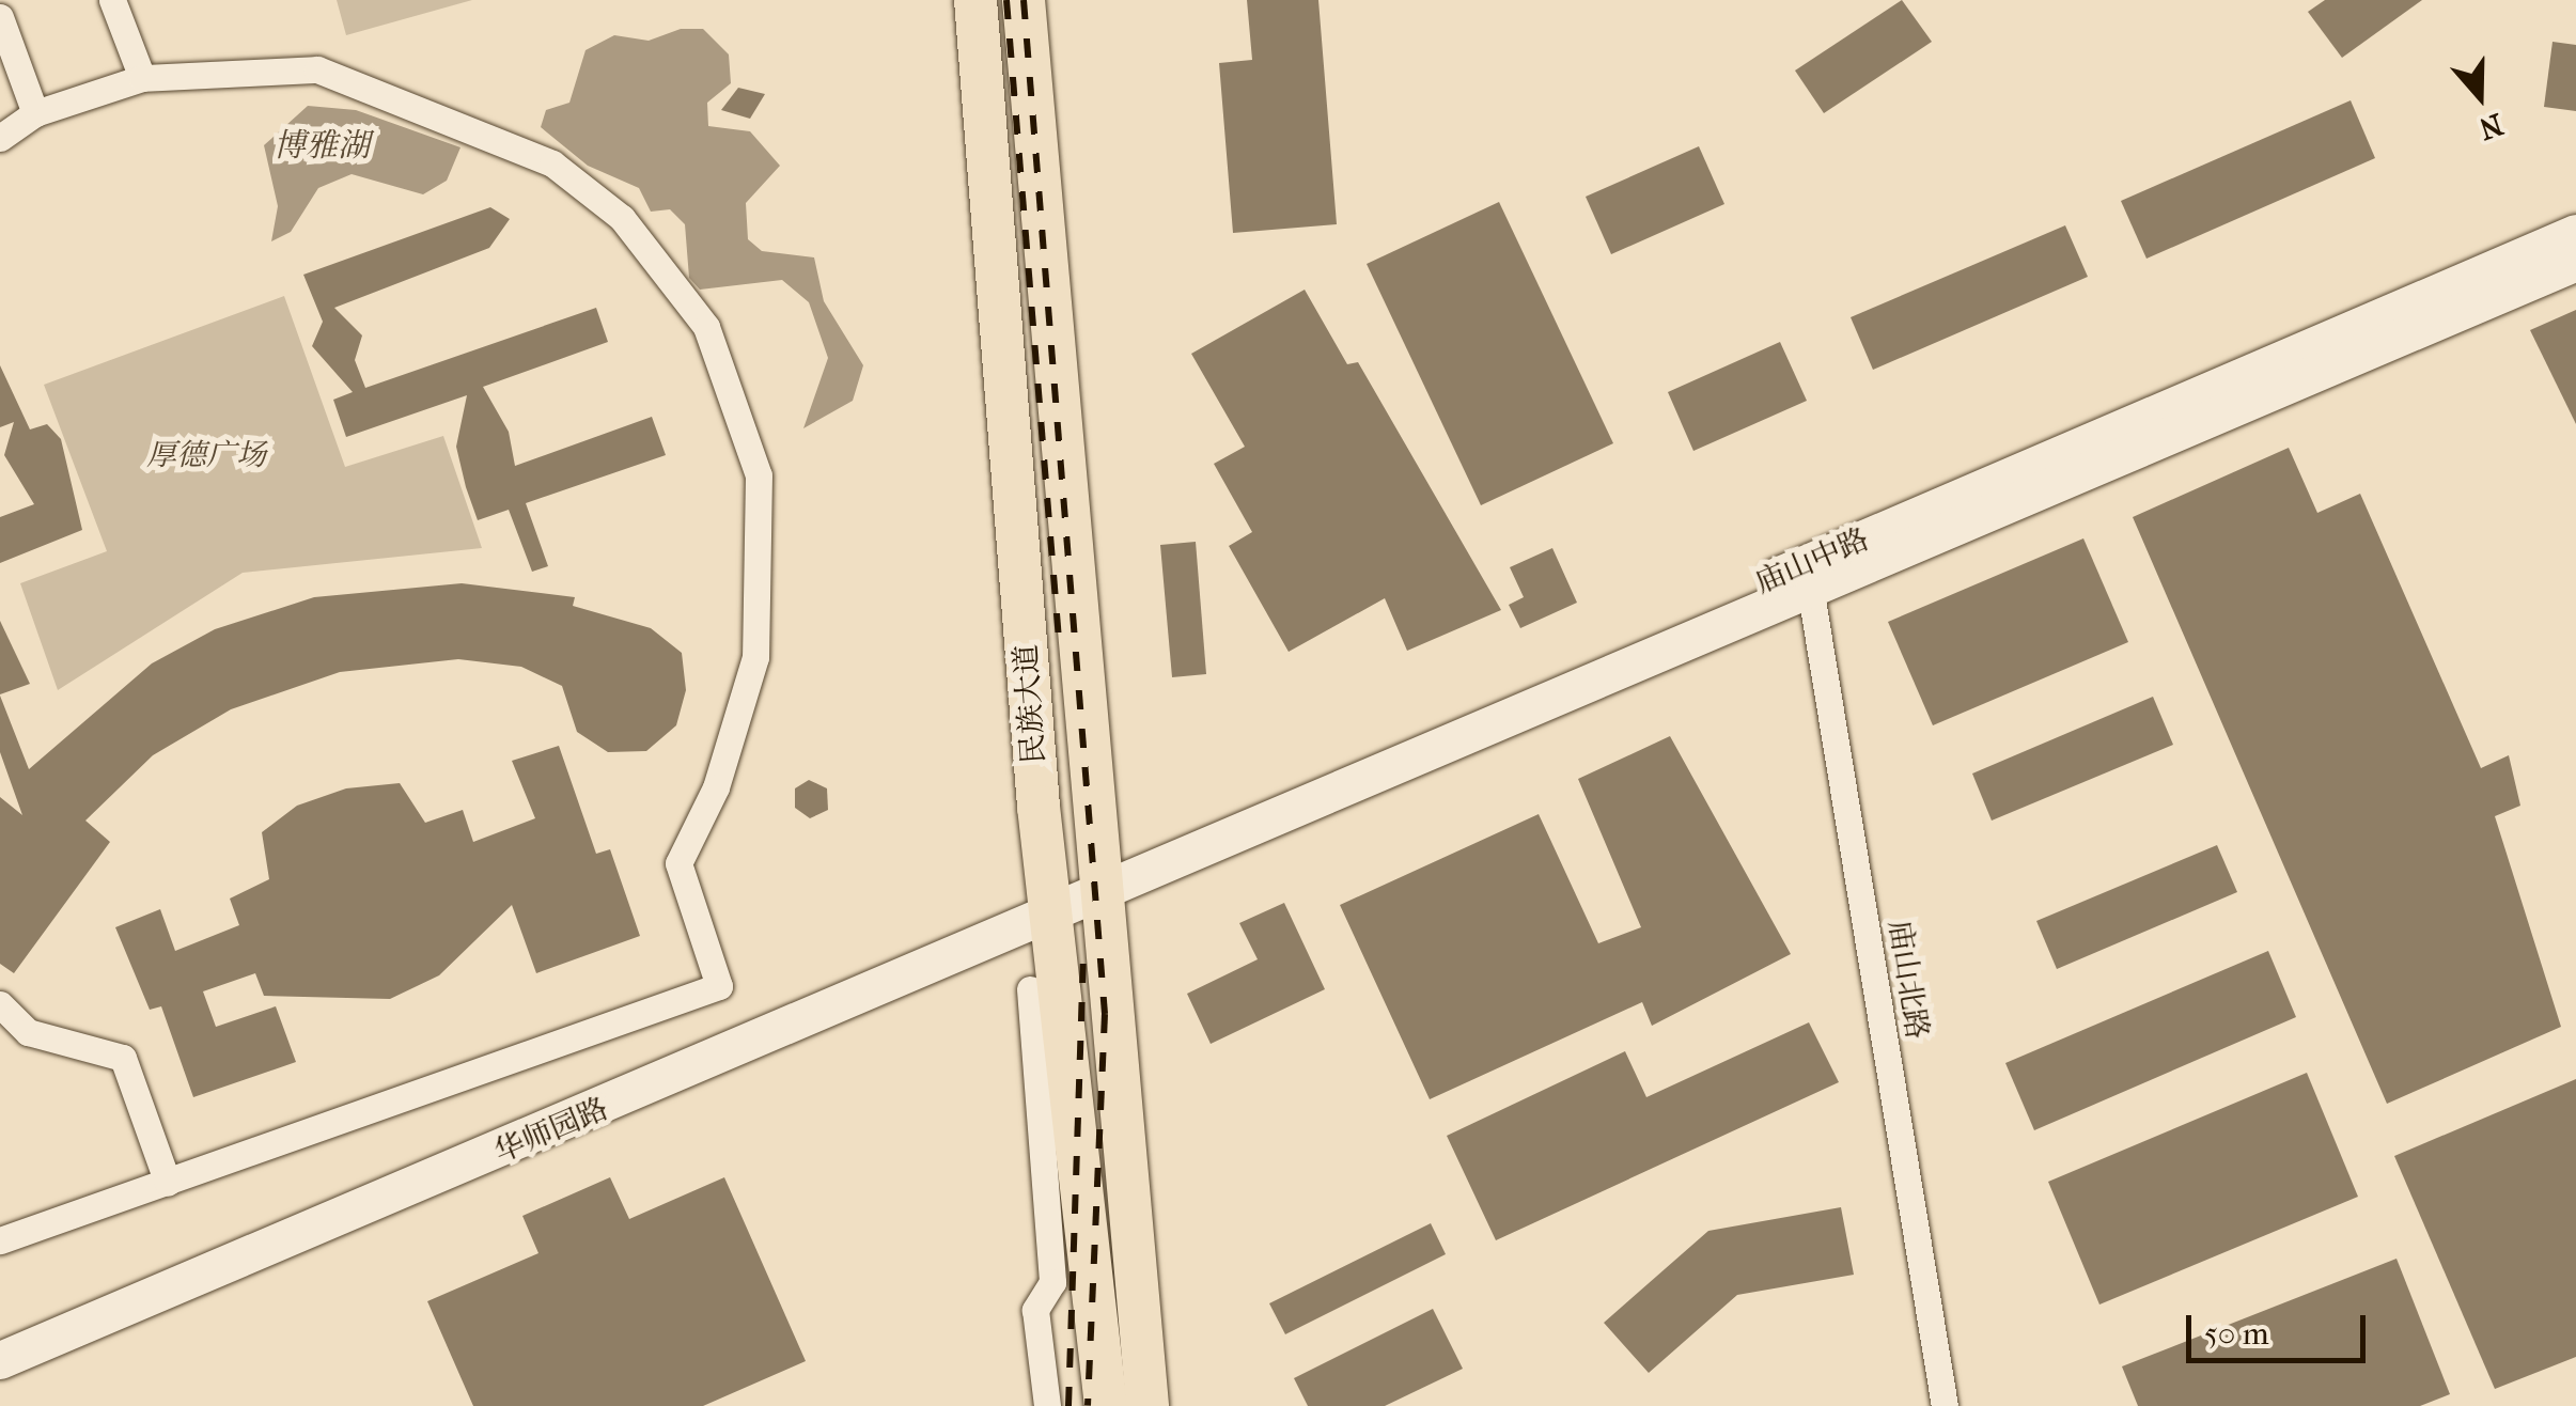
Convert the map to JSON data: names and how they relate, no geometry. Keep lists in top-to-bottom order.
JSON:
{
  "streets": {
    "main road": ["民族大道"],
    "street": ["庙山中路", "庙山北路", "华师园路"]
  },
  "crossings": [
    ["庙山中路", "民族大道"],
    ["庙山中路", "庙山北路"],
    ["庙山中路", "华师园路"],
    ["民族大道", "华师园路"]
  ],
  "water": ["博雅湖"],
  "parks": ["厚德广场"],
  "scale_bar": "50 m",
  "north": "bottom"
}
